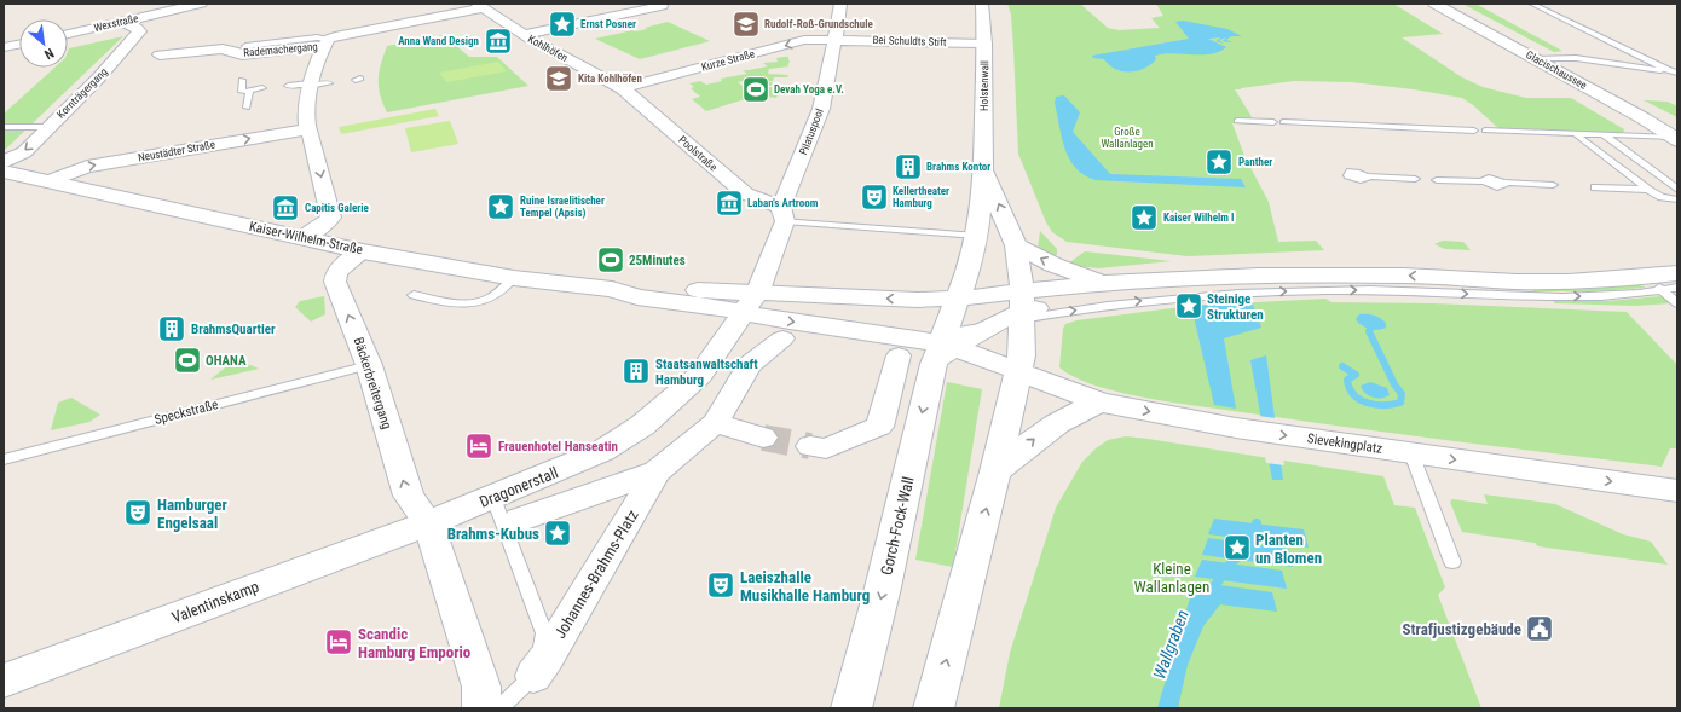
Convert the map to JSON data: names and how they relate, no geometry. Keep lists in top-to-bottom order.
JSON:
{
  "streets": {
    "main road": [
      "Glacischaussee",
      "Holstenwall",
      "Kaiser-Wilhelm-Straße",
      "Sievekingplatz",
      "Dragonerstall",
      "Gorch-Fock-Wall",
      "Valentinskamp"
    ],
    "street": [
      "Wexstraße",
      "Bei Schuldts Stift",
      "Kohlhöfen",
      "Rademachergang",
      "Kurze Straße",
      "Kornträgergang",
      "Pilatuspool",
      "Neustädter Straße",
      "Poolstraße",
      "Bäckerbreitergang",
      "Johannes-Brahms-Platz"
    ],
    "lane": ["Speckstraße"]
  },
  "crossings": [
    ["Wexstraße", "Kornträgergang"],
    ["Bei Schuldts Stift", "Kurze Straße"],
    ["Bei Schuldts Stift", "Holstenwall"],
    ["Bei Schuldts Stift", "Pilatuspool"],
    ["Kohlhöfen", "Rademachergang"],
    ["Kohlhöfen", "Kurze Straße"],
    ["Kohlhöfen", "Poolstraße"],
    ["Kurze Straße", "Pilatuspool"],
    ["Kurze Straße", "Poolstraße"],
    ["Holstenwall", "Gorch-Fock-Wall"],
    ["Pilatuspool", "Poolstraße"],
    ["Neustädter Straße", "Kaiser-Wilhelm-Straße"],
    ["Kaiser-Wilhelm-Straße", "Bäckerbreitergang"],
    ["Kaiser-Wilhelm-Straße", "Dragonerstall"],
    ["Bäckerbreitergang", "Speckstraße"],
    ["Bäckerbreitergang", "Dragonerstall"],
    ["Bäckerbreitergang", "Valentinskamp"],
    ["Dragonerstall", "Valentinskamp"]
  ],
  "one_way": ["Kurze Straße", "Neustädter Straße", "Bäckerbreitergang"],
  "water": ["Wallgraben"],
  "parks": ["Große Wallanlagen", "Kleine Wallanlagen"],
  "places": {
    "place": [
      "Ernst Posner",
      "Panther",
      "Ruine Israelitischer Tempel (Apsis)",
      "Kaiser Wilhelm I",
      "Steinige Strukturen",
      "Brahms-Kubus",
      "Planten un Blomen"
    ],
    "school or university": ["Rudolf-Roß-Grundschule", "Kita Kohlhöfen"],
    "museum": ["Anna Wand Design", "Laban's Artroom", "Capitis Galerie"],
    "sports": ["Devah Yoga e.V.", "25Minutes", "OHANA"],
    "building": ["Brahms Kontor", "BrahmsQuartier", "Staatsanwaltschaft Hamburg"],
    "theatre": ["Kellertheater Hamburg", "Hamburger Engelsaal", "Laeiszhalle Musikhalle Hamburg"],
    "hotel": ["Frauenhotel Hanseatin", "Scandic Hamburg Emporio"],
    "public building": ["Strafjustizgebäude"]
  },
  "north": "bottom right"
}
